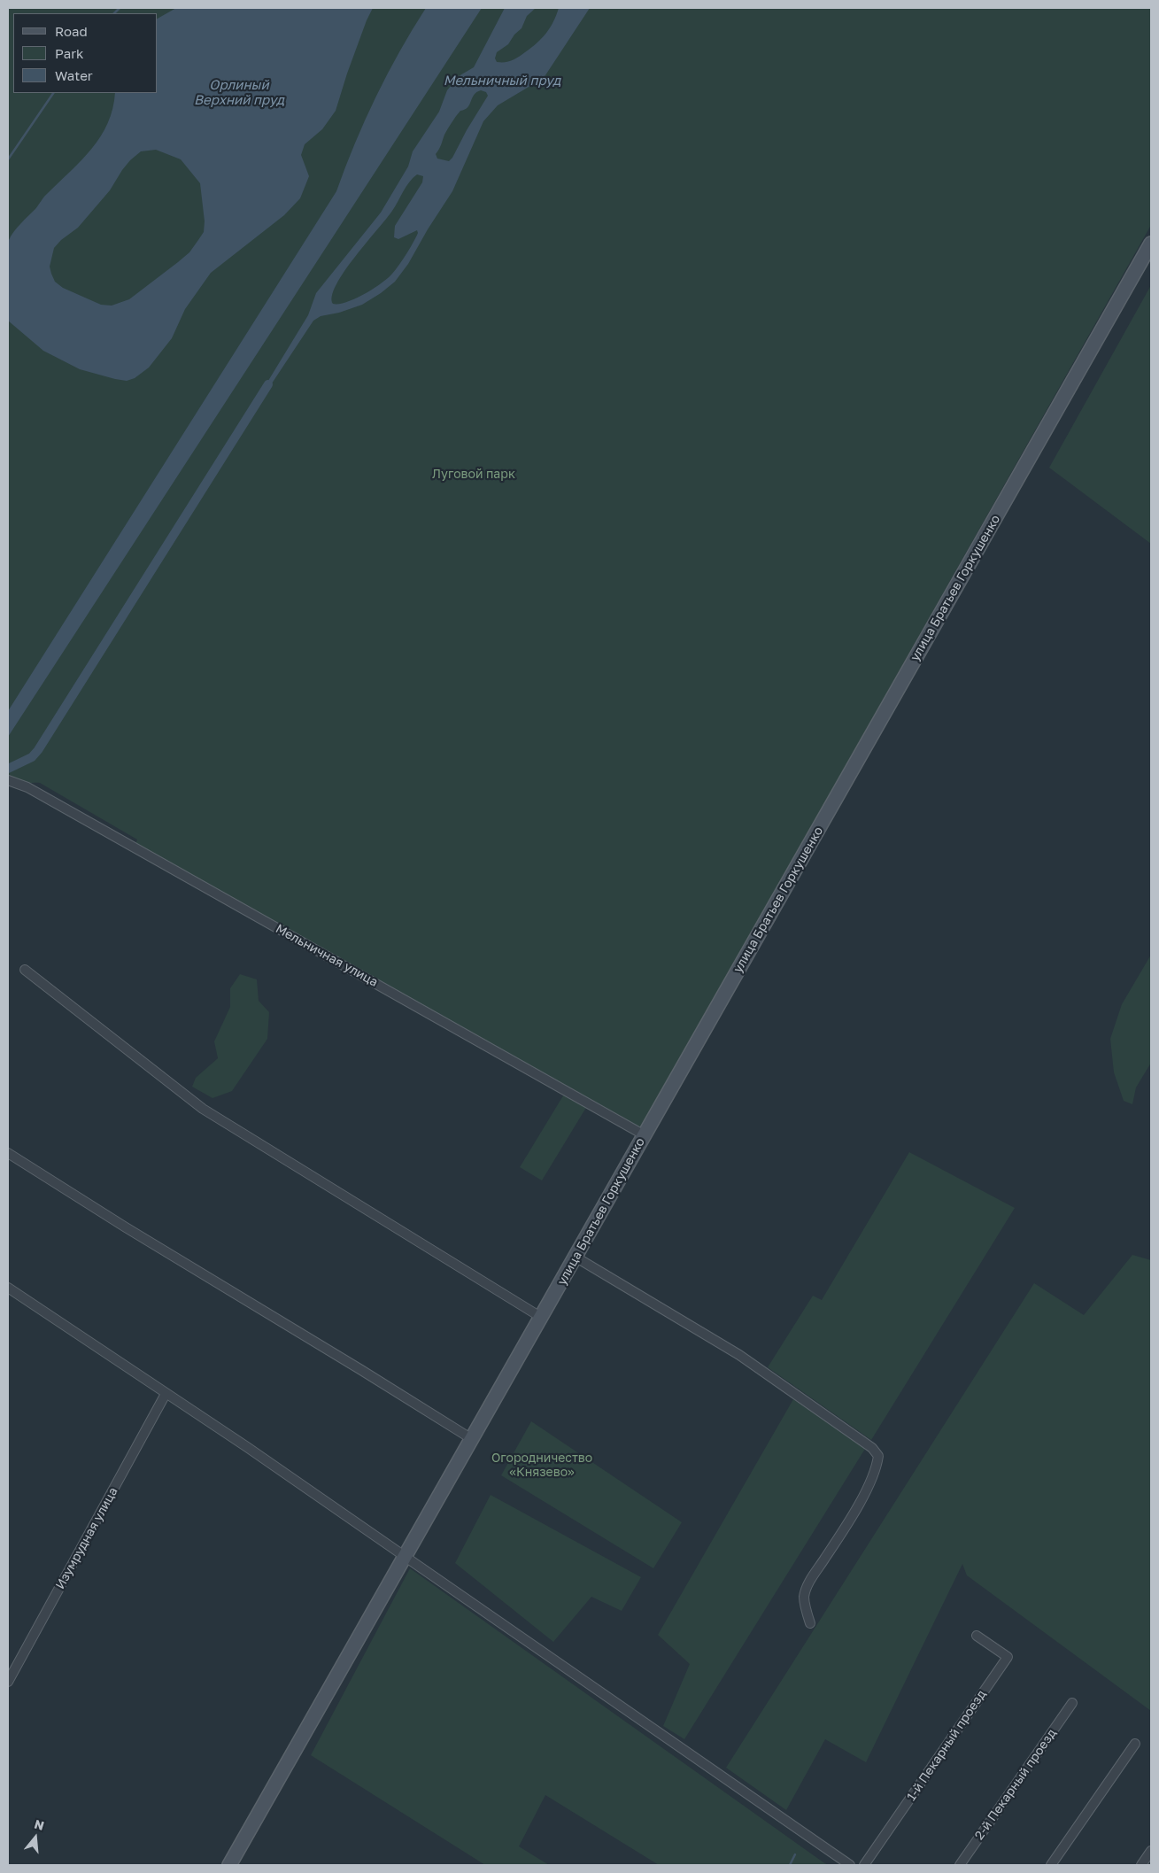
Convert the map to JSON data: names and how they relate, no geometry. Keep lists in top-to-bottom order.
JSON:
{
  "streets": {
    "street": [
      "улица Братьев Горкушенко",
      "Мельничная улица",
      "Изумрудная улица",
      "1-й Пекарный проезд",
      "2-й Пекарный проезд"
    ]
  },
  "crossings": [
    ["улица Братьев Горкушенко", "Мельничная улица"]
  ],
  "water": ["Мельничный пруд", "Орлиный Верхний пруд"],
  "parks": ["Луговой парк", "Огородничество «Князево»"],
  "legend": ["Road", "Park", "Water"],
  "north": "top"
}
